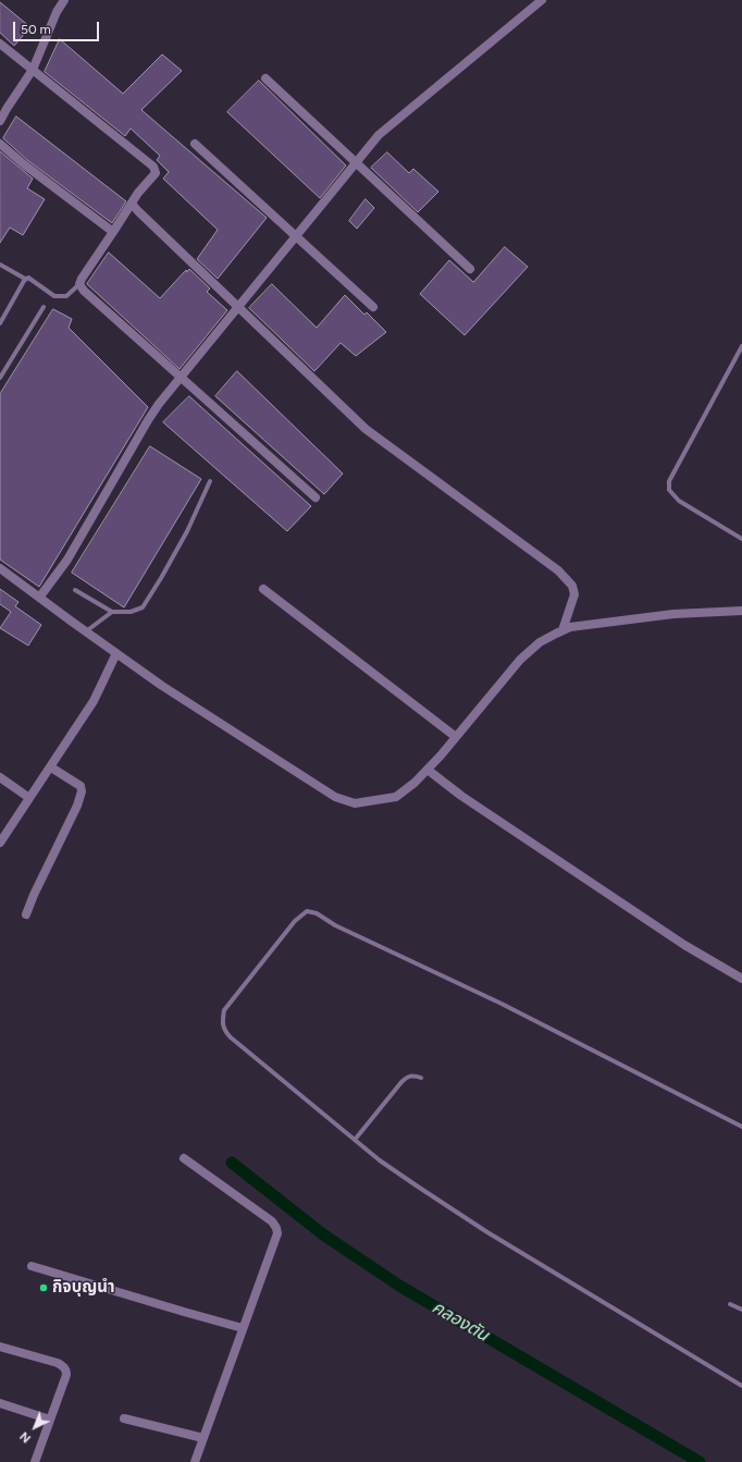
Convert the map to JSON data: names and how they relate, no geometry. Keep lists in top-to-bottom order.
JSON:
{
  "water": ["คลองตัน"],
  "places": ["กิจบุญนำ"],
  "scale_bar": "50 m",
  "north": "bottom left"
}
